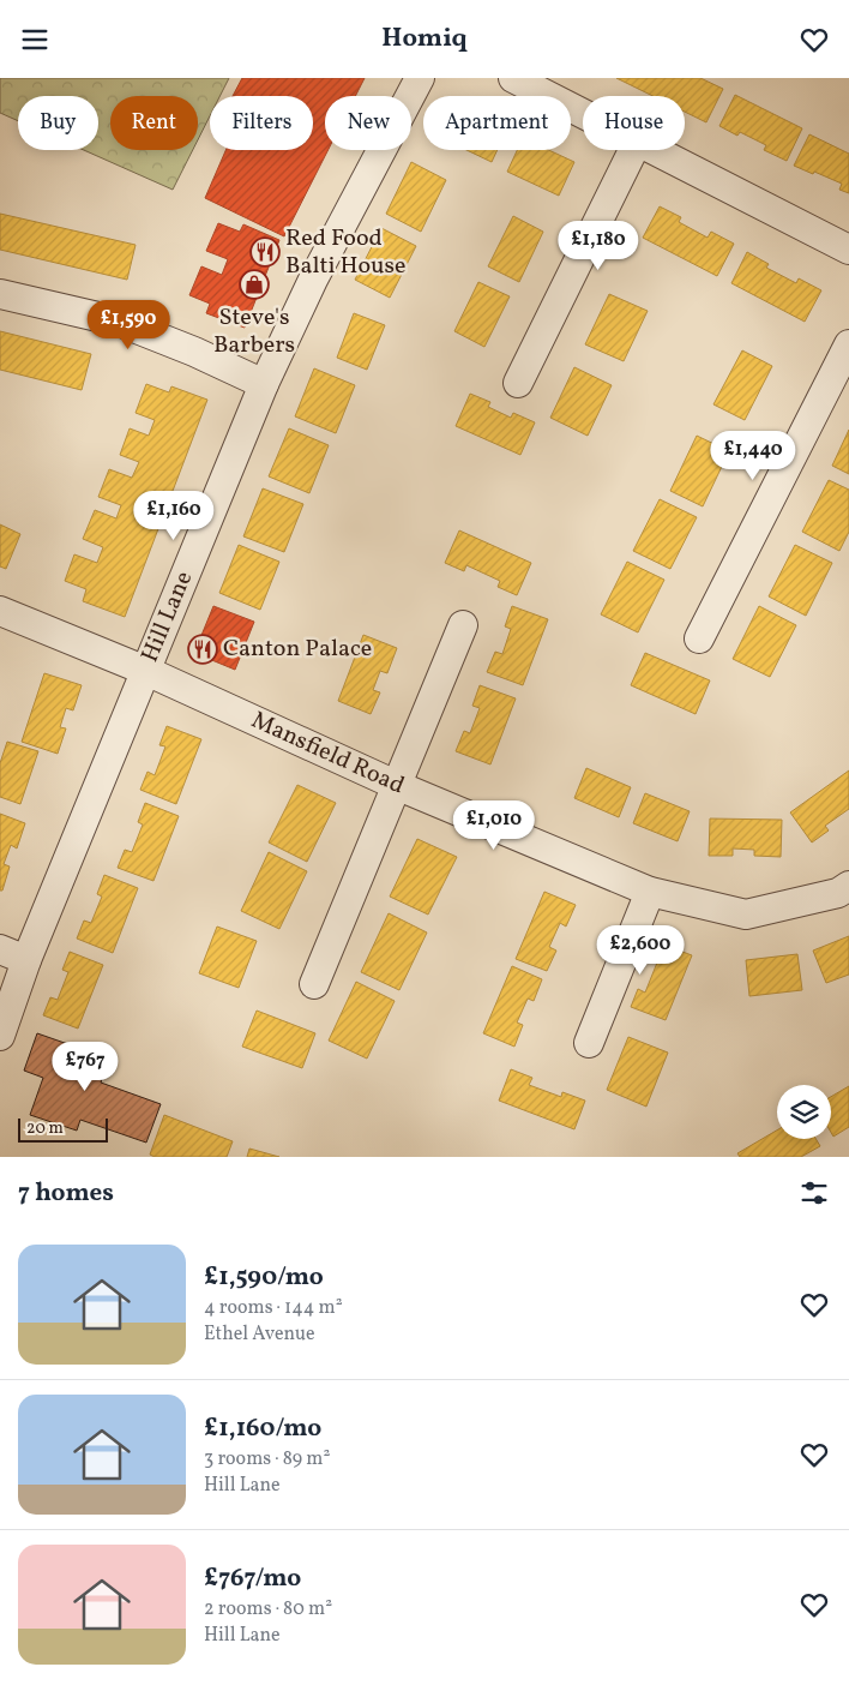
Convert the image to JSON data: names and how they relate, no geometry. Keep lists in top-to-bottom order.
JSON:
{
  "streets": {
    "street": ["Hill Lane", "Mansfield Road"]
  },
  "crossings": [
    ["Hill Lane", "Mansfield Road"]
  ],
  "places": {
    "restaurant": ["Red Food Balti House", "Canton Palace"],
    "shop": ["Steve's Barbers"]
  },
  "scale_bar": "20 m",
  "page": {
    "header": "Homiq",
    "chip": [
      "Buy",
      "Rent",
      "Filters",
      "New",
      "Apartment",
      "House"
    ],
    "price": [
      "£1,180",
      "£1,590",
      "£1,440",
      "£1,160",
      "£1,010",
      "£2,600",
      "£767"
    ],
    "scale": "20 m",
    "heading": "7 homes",
    "list": [
      {
        "name": "£1,590/mo",
        "note": "4 rooms · 144 m² · Ethel Avenue"
      },
      {
        "name": "£1,160/mo",
        "note": "3 rooms · 89 m² · Hill Lane"
      },
      {
        "name": "£767/mo",
        "note": "2 rooms · 80 m² · Hill Lane"
      }
    ]
  }
}
